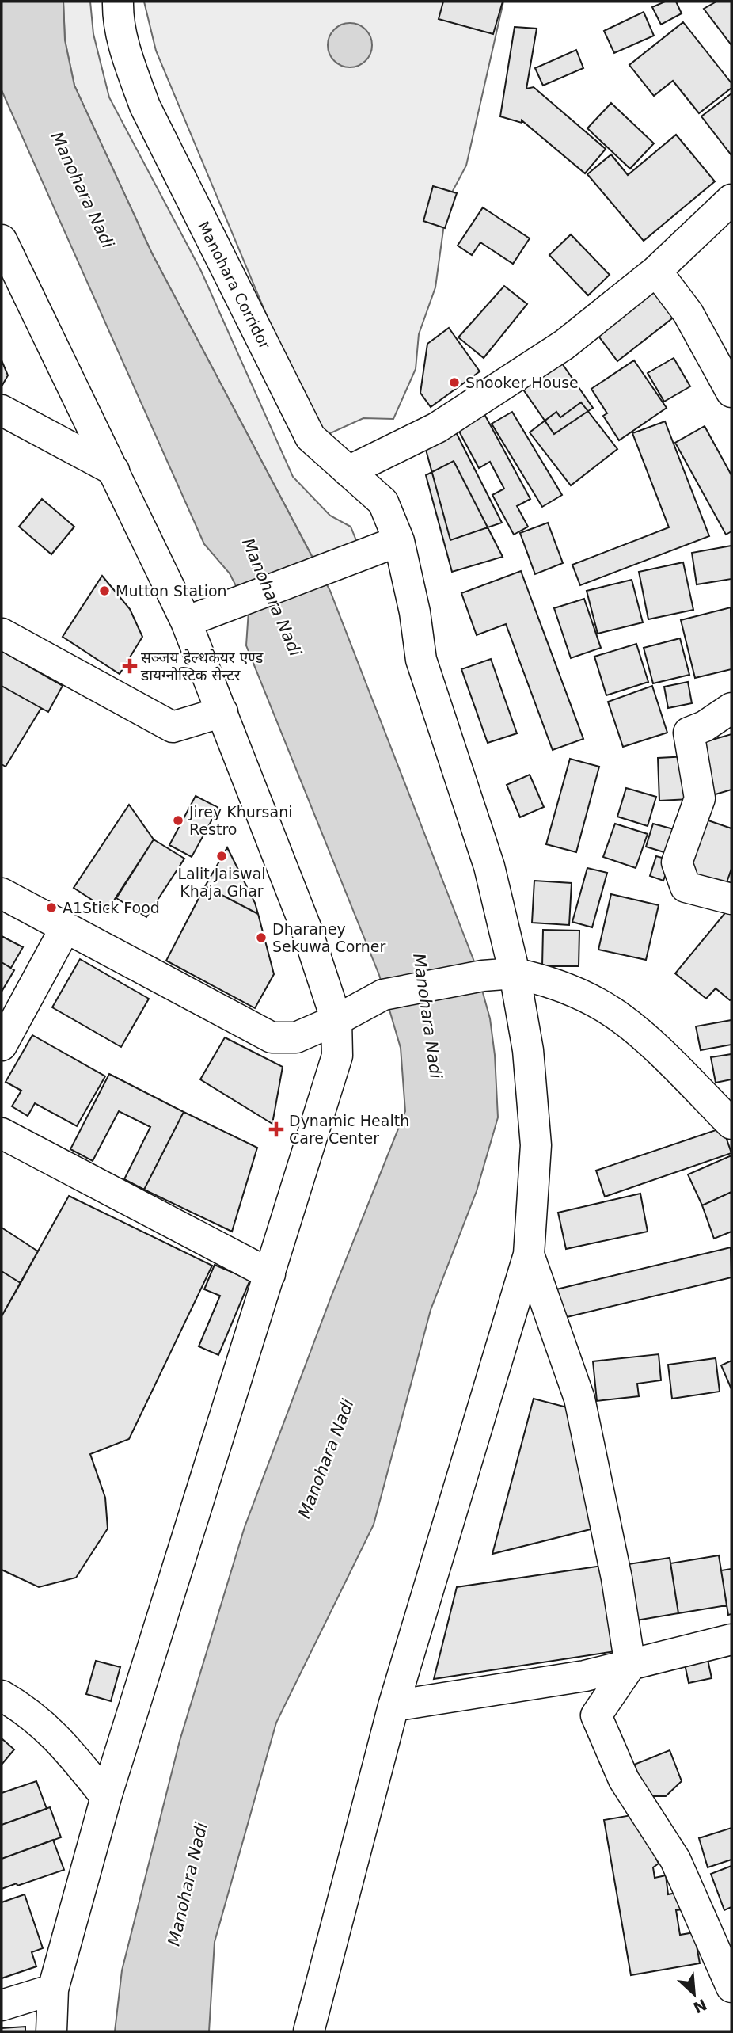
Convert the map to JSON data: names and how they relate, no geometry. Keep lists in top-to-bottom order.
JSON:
{
  "streets": {
    "street": ["Manohara Corridor"]
  },
  "water": ["Manohara Nadi"],
  "places": {
    "other": [
      "Snooker House",
      "Mutton Station",
      "Jirey Khursani Restro",
      "Lalit Jaiswal Khaja Ghar",
      "A1Stick Food",
      "Dharaney Sekuwa Corner"
    ],
    "health": ["सञ्जय हेल्थकेयर एण्ड डायग्नोस्टिक सेन्टर", "Dynamic Health Care Center"]
  },
  "north": "bottom right"
}
